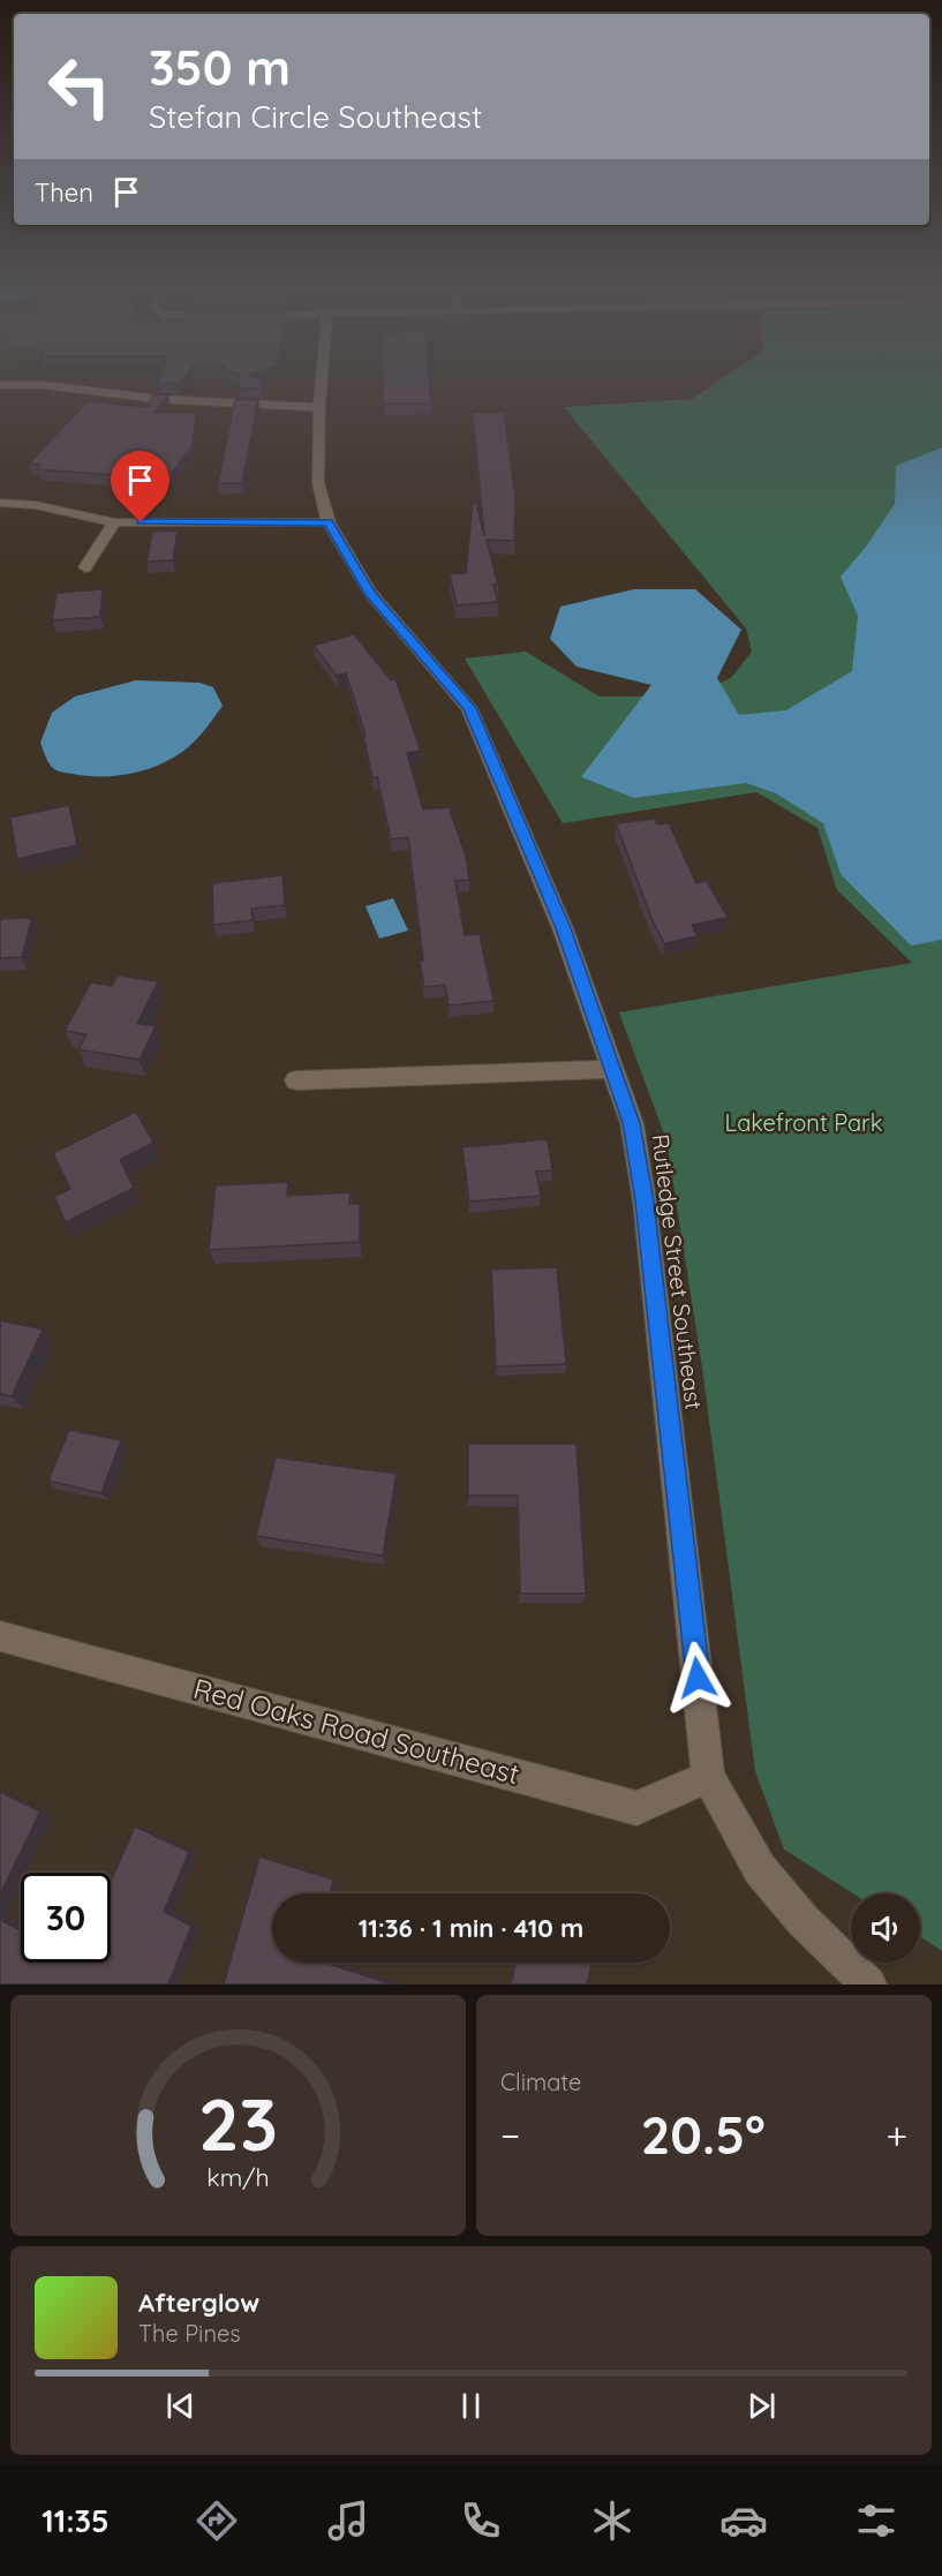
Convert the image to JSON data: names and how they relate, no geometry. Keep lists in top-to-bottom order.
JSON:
{
  "streets": {
    "street": ["Rutledge Street Southeast", "Red Oaks Road Southeast"]
  },
  "crossings": [
    ["Rutledge Street Southeast", "Red Oaks Road Southeast"]
  ],
  "parks": ["Lakefront Park"],
  "page": {
    "turn": ["350 m", "Stefan Circle Southeast"],
    "then": "Then",
    "limit": "30",
    "trip": "11:36 · 1 min · 410 m",
    "tile": "Climate",
    "heat": ["−", "20.5°", "+"],
    "song": ["Afterglow", "The Pines"],
    "tabs": "11:35",
    "gauge": ["23", "km/h"]
  }
}
